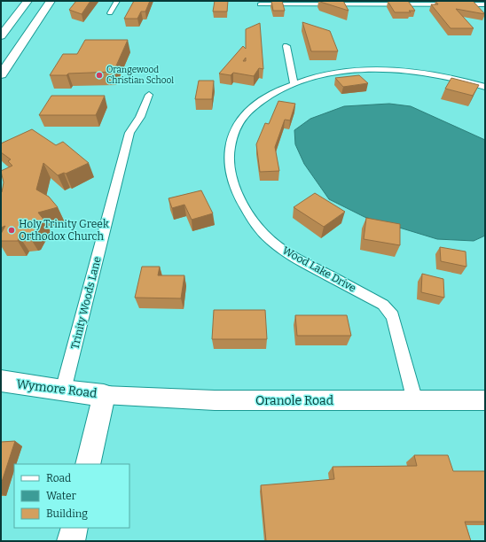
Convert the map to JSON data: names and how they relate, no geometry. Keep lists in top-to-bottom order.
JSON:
{
  "streets": {
    "main road": ["Wymore Road"],
    "street": ["Wood Lake Drive", "Trinity Woods Lane", "Oranole Road"]
  },
  "crossings": [
    ["Wood Lake Drive", "Oranole Road"],
    ["Trinity Woods Lane", "Wymore Road"],
    ["Wymore Road", "Oranole Road"]
  ],
  "places": ["Orangewood Christian School", "Holy Trinity Greek Orthodox Church"],
  "legend": ["Road", "Water", "Building"]
}
